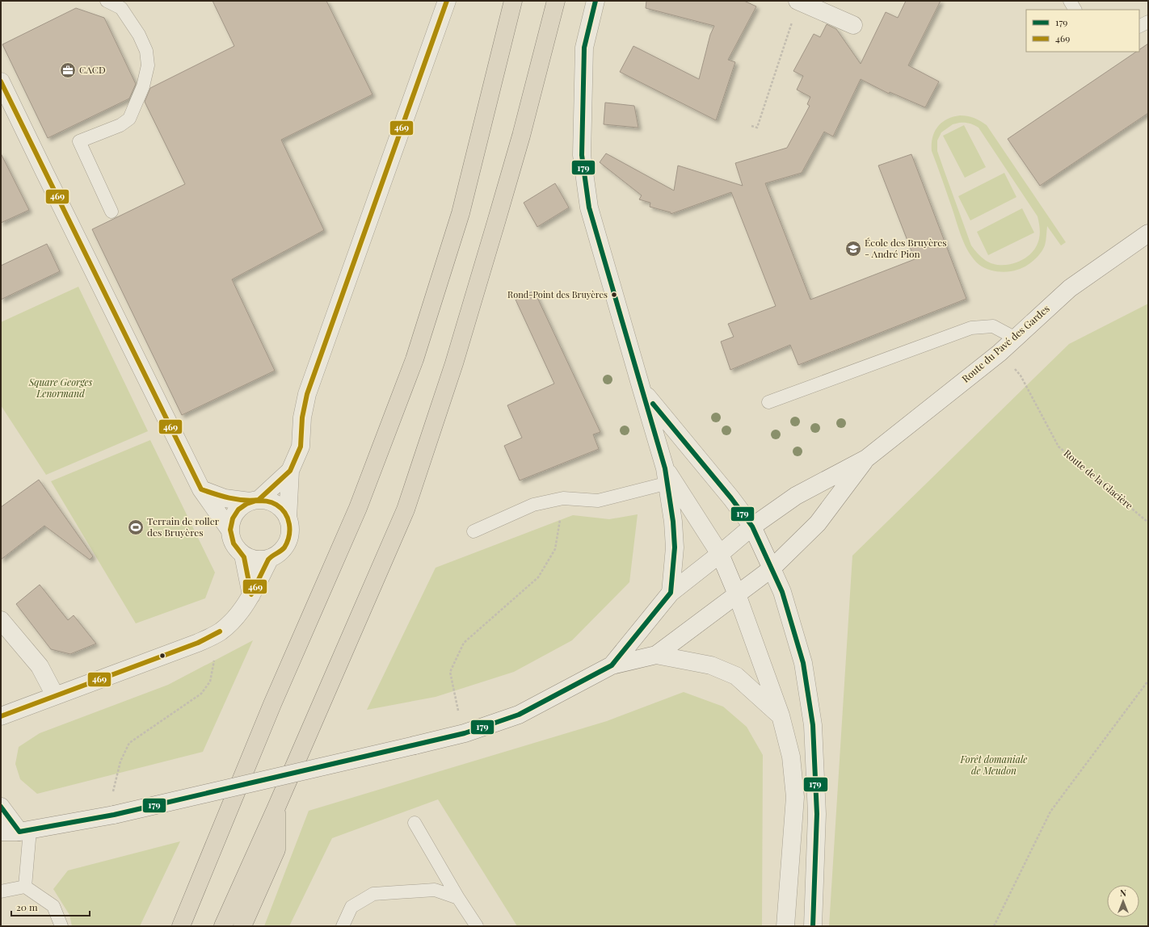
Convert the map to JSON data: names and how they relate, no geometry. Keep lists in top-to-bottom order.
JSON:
{
  "streets": {
    "street": ["Route du Pavé des Gardes"],
    "path": ["Route de la Glacière"]
  },
  "crossings": [
    ["Route du Pavé des Gardes", "Route de la Glacière"]
  ],
  "parks": ["Square Georges Lenormand", "Forêt domaniale de Meudon"],
  "places": {
    "office": ["CACD"],
    "school or university": ["École des Bruyères - André Pion"],
    "other": ["Rond-Point des Bruyères"],
    "sports": ["Terrain de roller des Bruyères"]
  },
  "lines": ["transit line 179", "transit line 469"],
  "legend": ["179", "469"],
  "scale_bar": "20 m",
  "north": "top"
}
